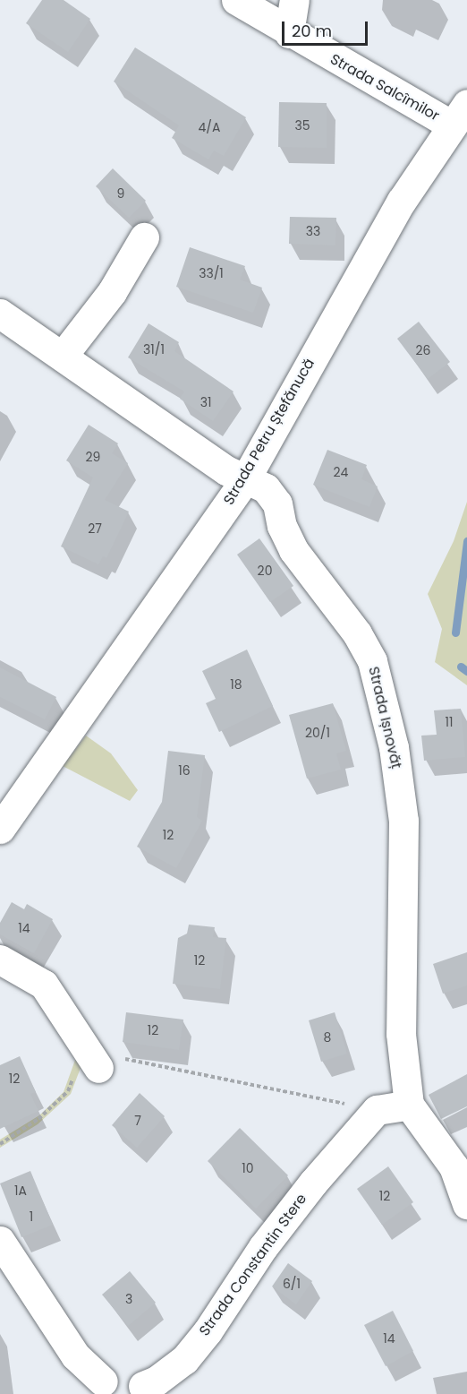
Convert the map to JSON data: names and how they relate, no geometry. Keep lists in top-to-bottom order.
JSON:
{
  "streets": {
    "street": [
      "Strada Salcîmilor",
      "Strada Petru Ștefănucă",
      "Strada Ișnovăț",
      "Strada Constantin Stere"
    ]
  },
  "crossings": [
    ["Strada Salcîmilor", "Strada Petru Ștefănucă"],
    ["Strada Petru Ștefănucă", "Strada Ișnovăț"]
  ],
  "house_numbers": [
    "35",
    "4/A",
    "9",
    "33",
    "33/1",
    "31/1",
    "26",
    "31",
    "29",
    "24",
    "27",
    "20",
    "18",
    "11",
    "20/1",
    "16",
    "12",
    "14",
    "12",
    "12",
    "8",
    "12",
    "7",
    "10",
    "1A",
    "12",
    "1",
    "6/1",
    "3",
    "14"
  ],
  "scale_bar": "20 m"
}
